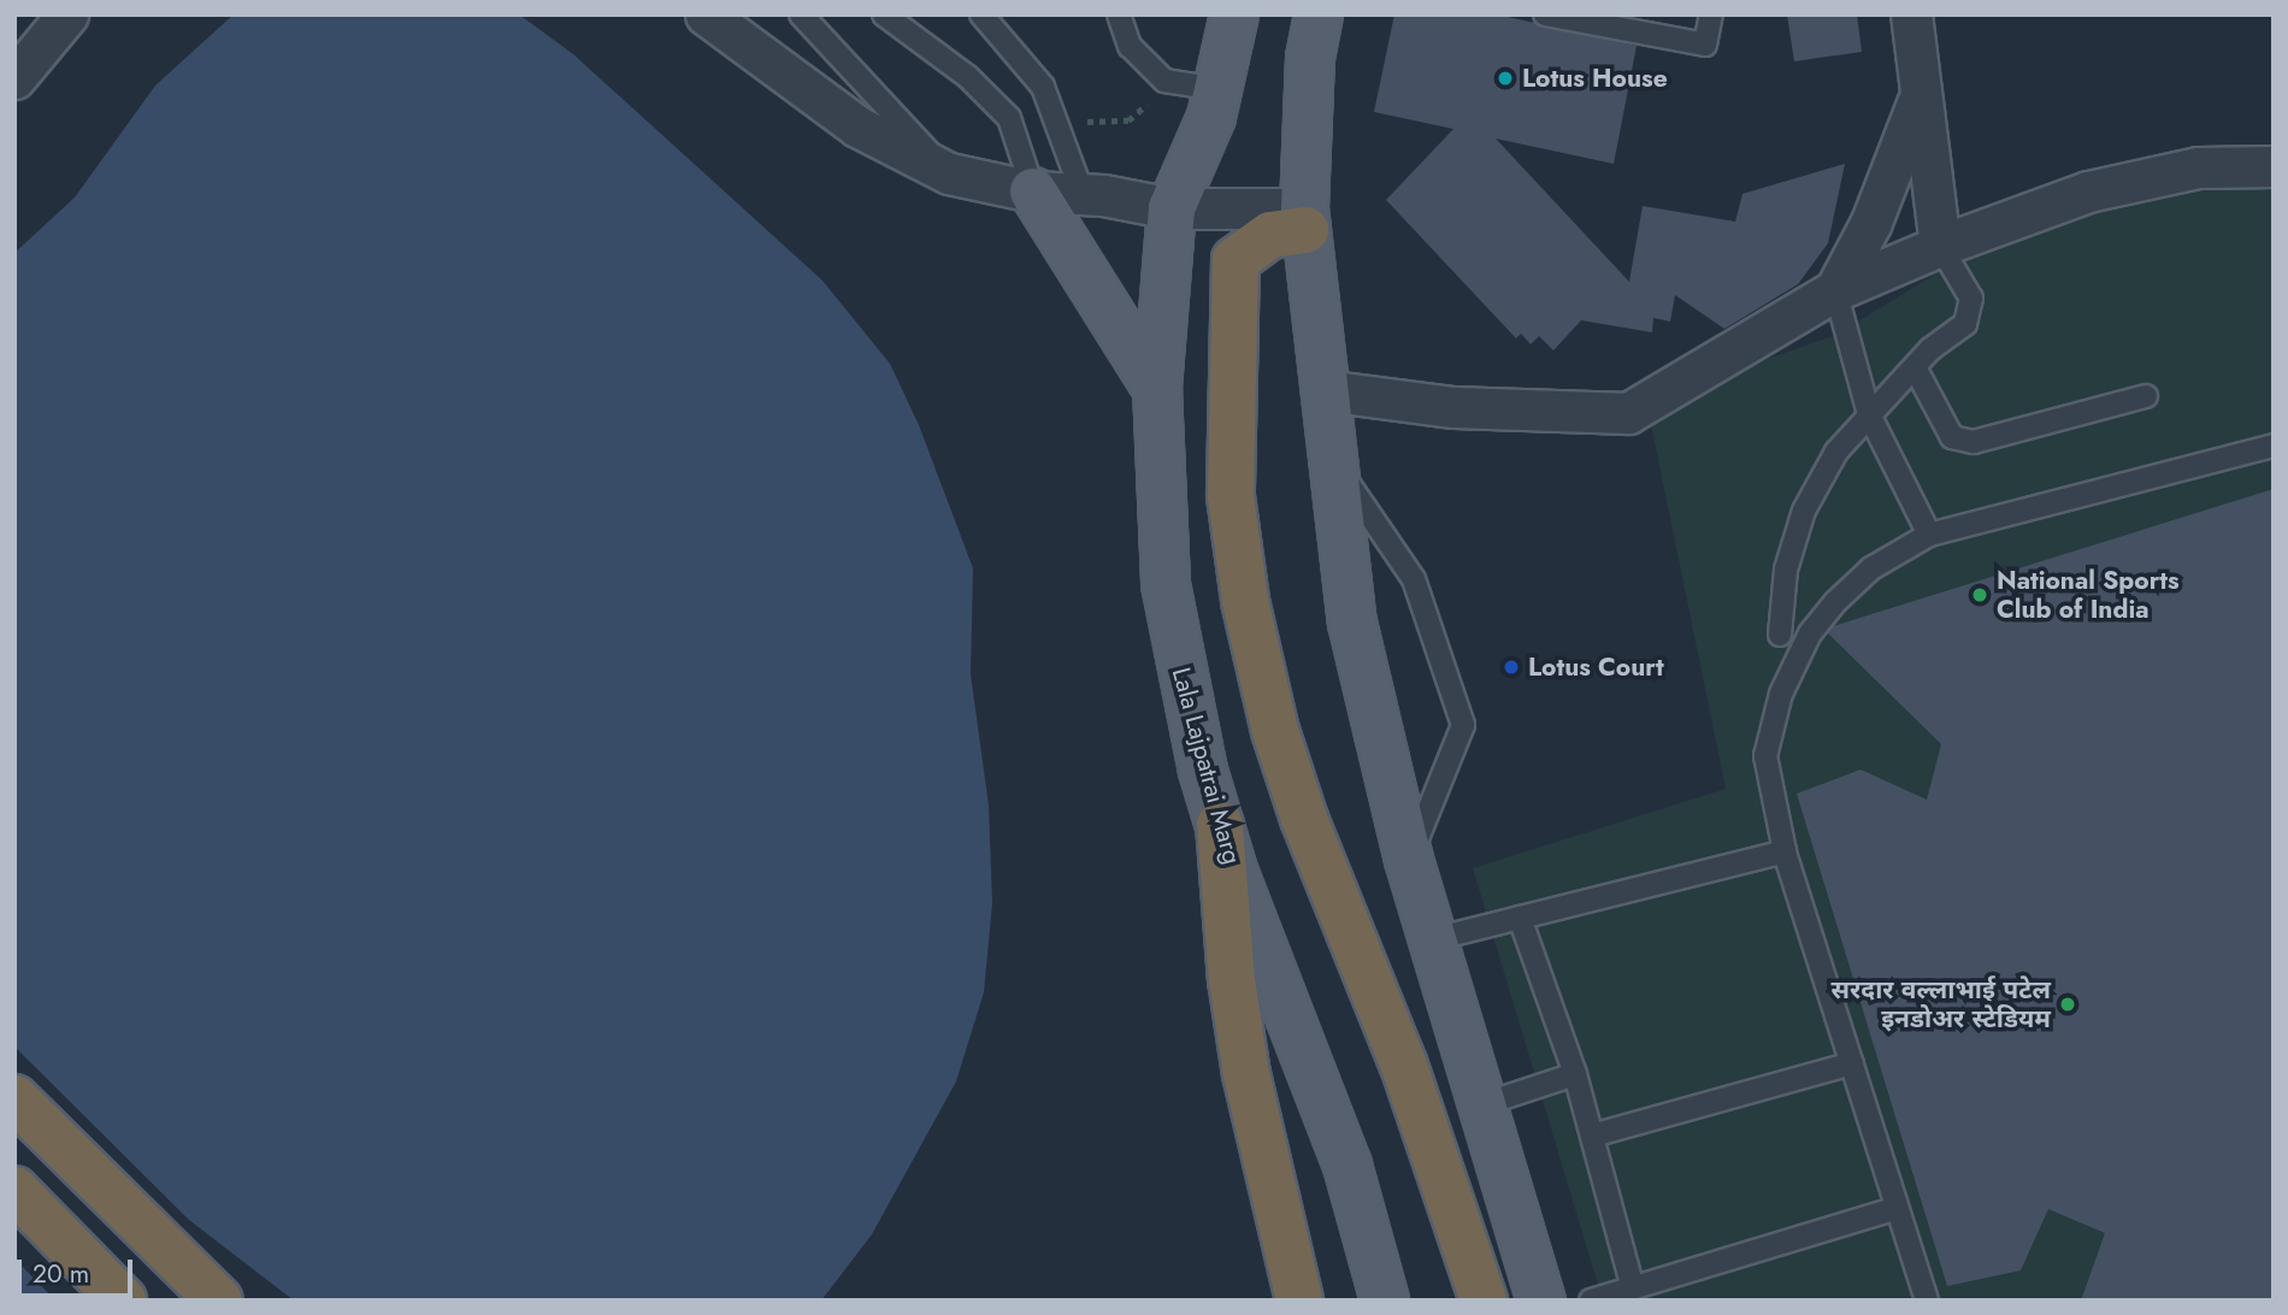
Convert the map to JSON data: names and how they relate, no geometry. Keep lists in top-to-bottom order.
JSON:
{
  "streets": {
    "main road": ["Lala Lajpatrai Marg"]
  },
  "places": [
    "Lotus House",
    "National Sports Club of India",
    "Lotus Court",
    "सरदार वल्लाभाई पटेल इनडोअर स्टेडियम"
  ],
  "scale_bar": "20 m"
}
